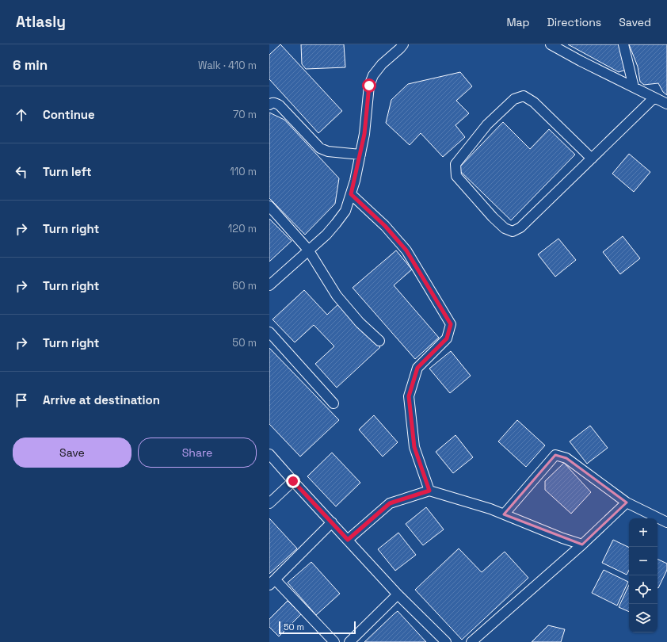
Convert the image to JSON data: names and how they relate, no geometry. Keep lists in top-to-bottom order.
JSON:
{
  "scale_bar": "50 m",
  "page": {
    "header": "Atlasly",
    "nav": ["Map", "Directions", "Saved"],
    "heading": ["6 min", "Walk · 410 m"],
    "list": [
      ["Continue", "70 m"],
      ["Turn left", "110 m"],
      ["Turn right", "120 m"],
      ["Turn right", "60 m"],
      ["Turn right", "50 m"],
      "Arrive at destination"
    ],
    "buttons": ["Save", "Share"],
    "map_buttons": ["+", "−"],
    "scale": "50 m"
  }
}
